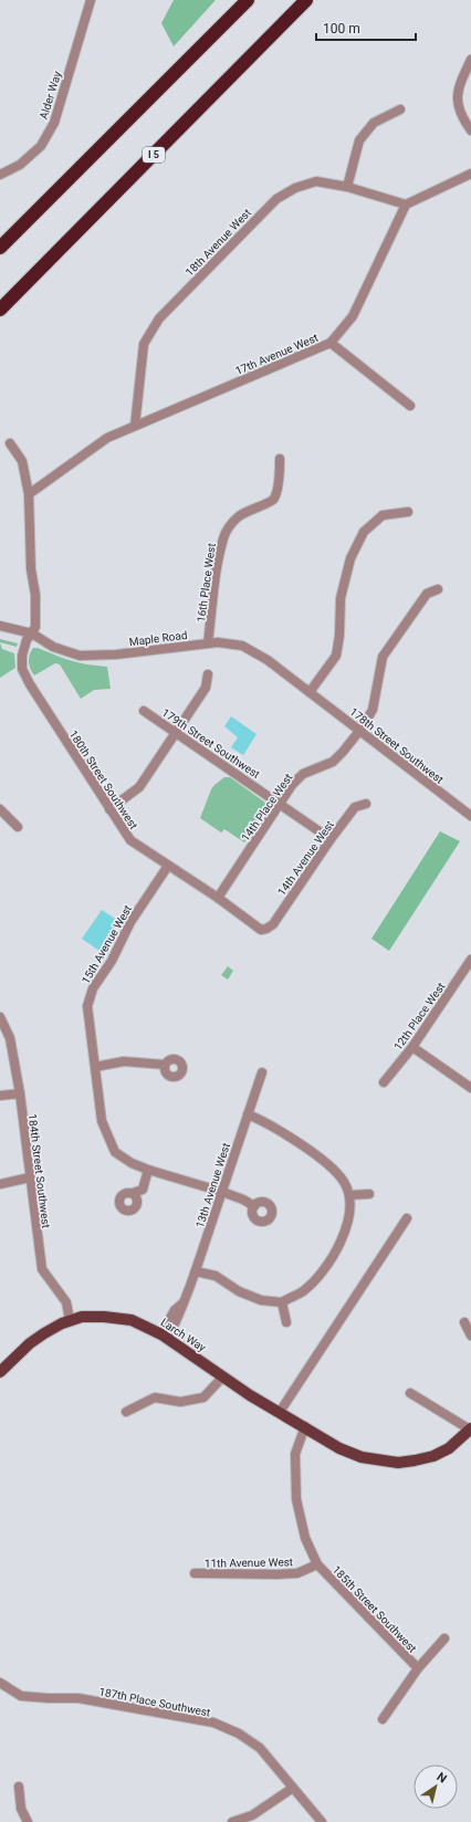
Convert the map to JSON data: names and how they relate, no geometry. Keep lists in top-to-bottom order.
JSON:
{
  "streets": {
    "highway": ["I 5"],
    "main road": ["Larch Way"],
    "street": [
      "Alder Way",
      "18th Avenue West",
      "17th Avenue West",
      "16th Place West",
      "Maple Road",
      "179th Street Southwest",
      "178th Street Southwest",
      "180th Street Southwest",
      "14th Place West",
      "14th Avenue West",
      "15th Avenue West",
      "12th Place West",
      "184th Street Southwest",
      "13th Avenue West",
      "11th Avenue West",
      "185th Street Southwest",
      "187th Place Southwest"
    ]
  },
  "crossings": [
    ["18th Avenue West", "17th Avenue West"],
    ["16th Place West", "Maple Road"],
    ["Maple Road", "178th Street Southwest"],
    ["Maple Road", "180th Street Southwest"],
    ["179th Street Southwest", "14th Place West"],
    ["179th Street Southwest", "14th Avenue West"],
    ["178th Street Southwest", "14th Place West"],
    ["180th Street Southwest", "14th Place West"],
    ["180th Street Southwest", "14th Avenue West"],
    ["180th Street Southwest", "15th Avenue West"],
    ["15th Avenue West", "13th Avenue West"],
    ["184th Street Southwest", "Larch Way"],
    ["13th Avenue West", "Larch Way"],
    ["11th Avenue West", "185th Street Southwest"]
  ],
  "scale_bar": "100 m",
  "north": "top right"
}
